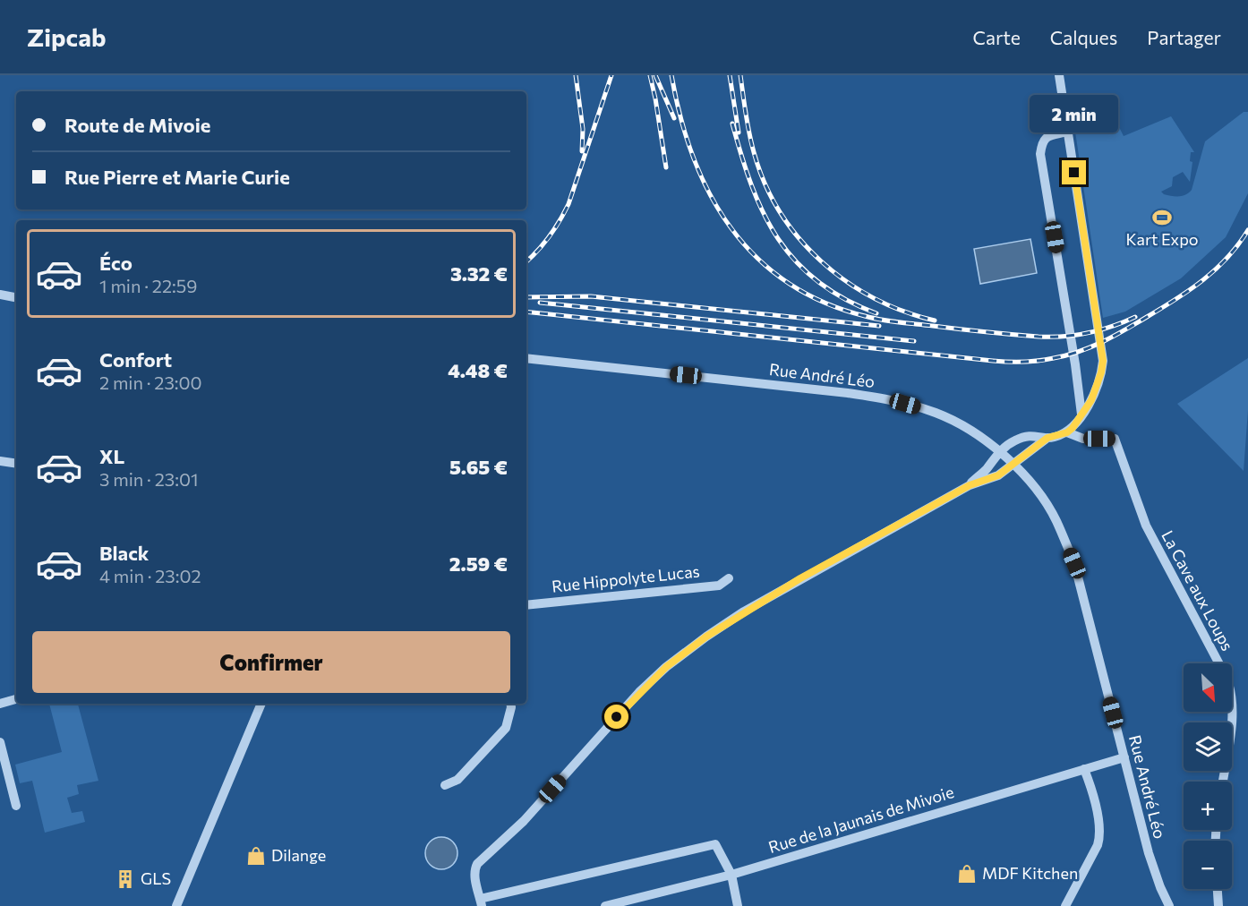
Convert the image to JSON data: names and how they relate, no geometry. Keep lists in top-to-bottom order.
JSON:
{
  "streets": {
    "street": [
      "Rue André Léo",
      "Rue Hippolyte Lucas",
      "La Cave aux Loups",
      "Rue de la Jaunais de Mivoie"
    ]
  },
  "crossings": [
    ["Rue André Léo", "Rue de la Jaunais de Mivoie"]
  ],
  "places": {
    "sports": ["Kart Expo"],
    "shop": ["Dilange", "MDF Kitchen"],
    "building": ["GLS"]
  },
  "north": "bottom right",
  "page": {
    "header": "Zipcab",
    "nav": ["Carte", "Calques", "Partager"],
    "banner": ["Route de Mivoie", "Rue Pierre et Marie Curie"],
    "bubble": "2 min",
    "list": [
      {
        "name": "Éco",
        "note": "1 min · 22:59",
        "value": "3.32 €"
      },
      {
        "name": "Confort",
        "note": "2 min · 23:00",
        "value": "4.48 €"
      },
      {
        "name": "XL",
        "note": "3 min · 23:01",
        "value": "5.65 €"
      },
      {
        "name": "Black",
        "note": "4 min · 23:02",
        "value": "2.59 €"
      }
    ],
    "buttons": "Confirmer",
    "map_buttons": ["+", "−"]
  }
}
